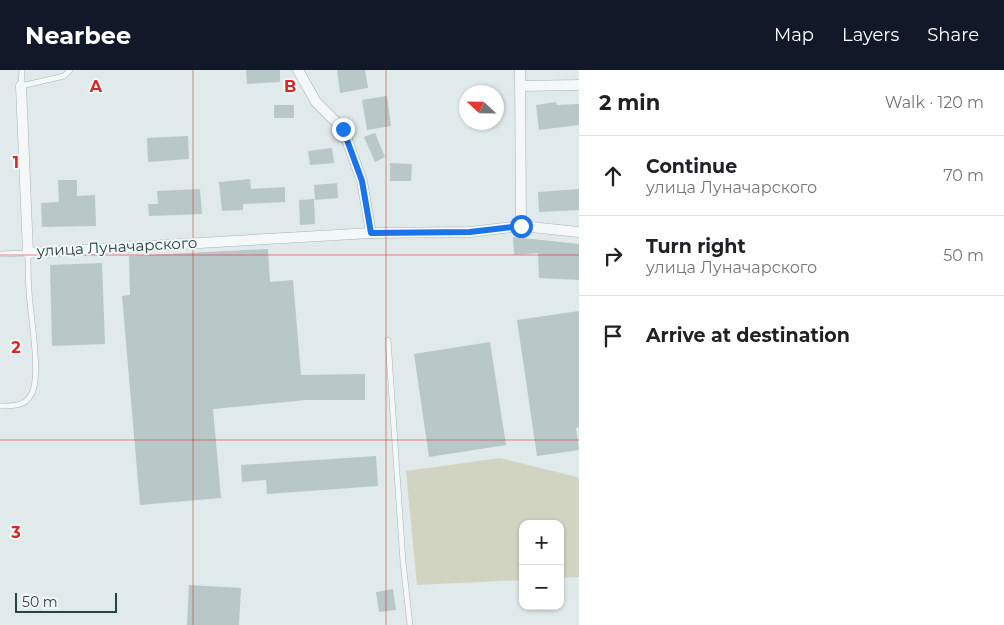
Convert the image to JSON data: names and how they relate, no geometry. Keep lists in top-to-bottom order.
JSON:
{
  "streets": {
    "street": ["улица Луначарского"]
  },
  "scale_bar": "50 m",
  "north": "left",
  "page": {
    "header": "Nearbee",
    "nav": ["Map", "Layers", "Share"],
    "heading": ["2 min", "Walk · 120 m"],
    "list": [
      ["Continue", "улица Луначарского", "70 m"],
      ["Turn right", "улица Луначарского", "50 m"],
      "Arrive at destination"
    ],
    "map_buttons": ["+", "−"],
    "scale": "50 m"
  },
  "grid": {
    "columns": ["A", "B"],
    "rows": ["1", "2", "3"]
  }
}
